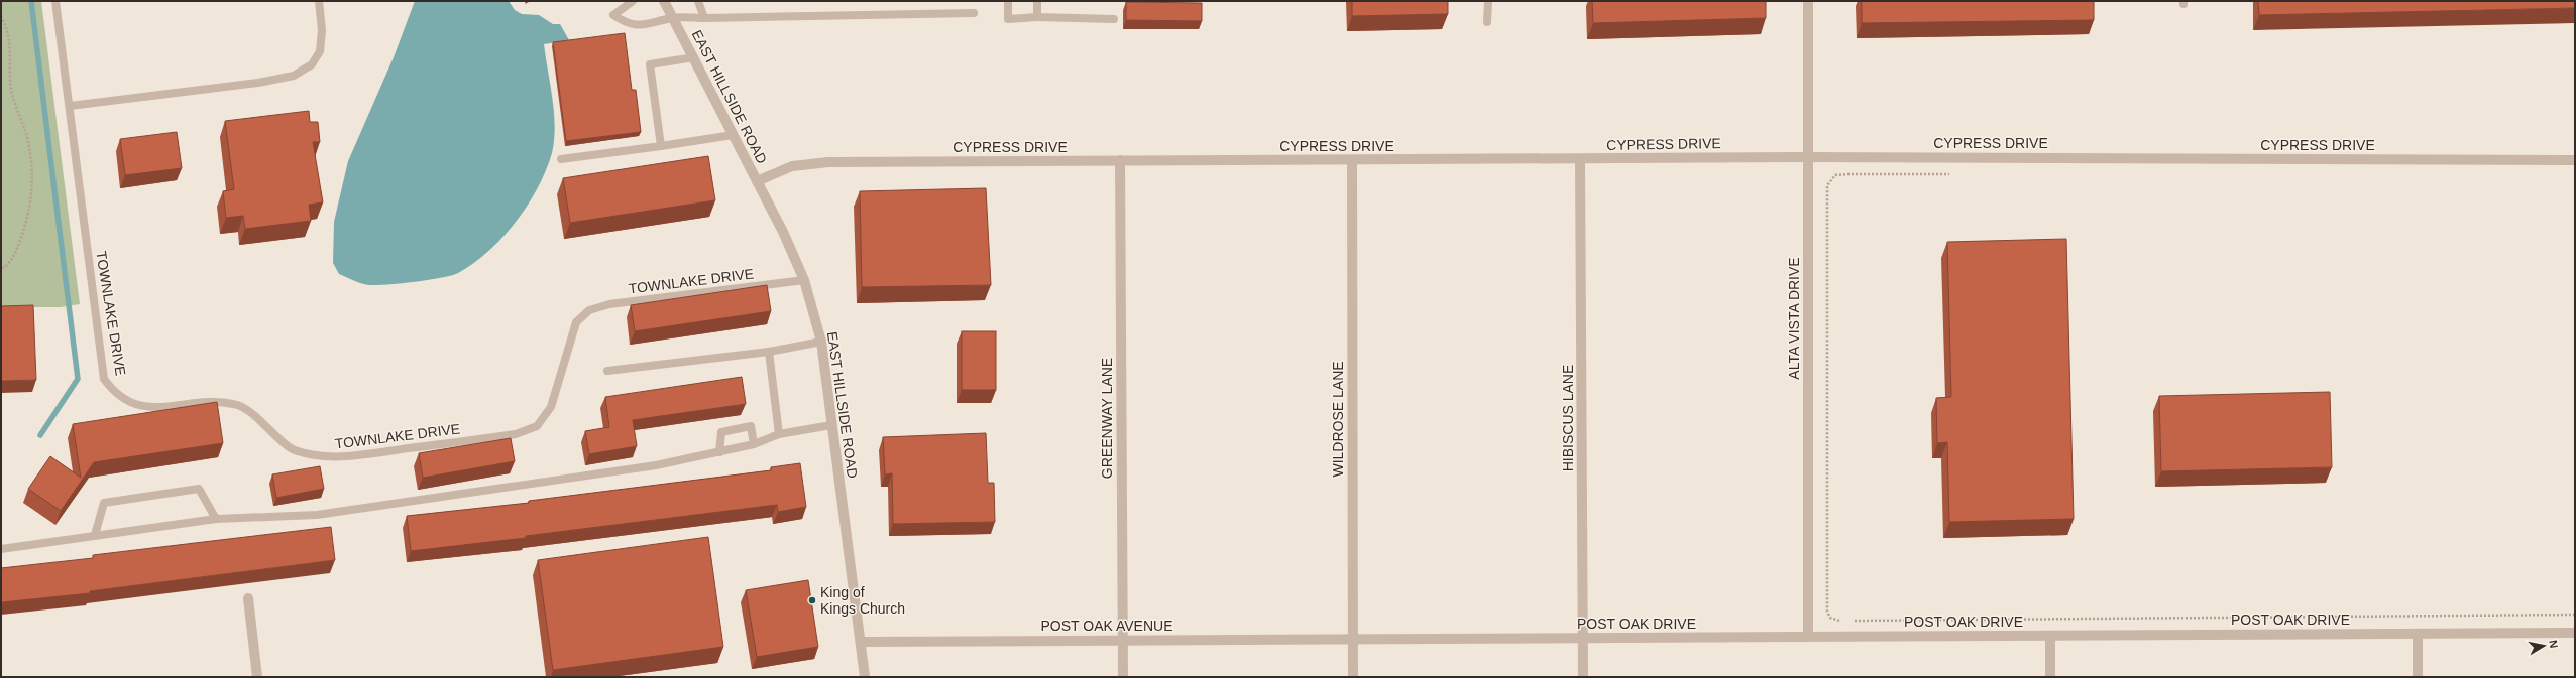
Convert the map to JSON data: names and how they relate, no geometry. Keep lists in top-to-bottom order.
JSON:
{
  "streets": {
    "street": [
      "EAST HILLSIDE ROAD",
      "CYPRESS DRIVE",
      "ALTA VISTA DRIVE",
      "GREENWAY LANE",
      "HIBISCUS LANE",
      "WILDROSE LANE",
      "POST OAK DRIVE",
      "POST OAK AVENUE"
    ],
    "lane": ["TOWNLAKE DRIVE"]
  },
  "crossings": [
    ["EAST HILLSIDE ROAD", "CYPRESS DRIVE"],
    ["EAST HILLSIDE ROAD", "TOWNLAKE DRIVE"],
    ["EAST HILLSIDE ROAD", "POST OAK AVENUE"],
    ["CYPRESS DRIVE", "ALTA VISTA DRIVE"],
    ["CYPRESS DRIVE", "GREENWAY LANE"],
    ["CYPRESS DRIVE", "HIBISCUS LANE"],
    ["CYPRESS DRIVE", "WILDROSE LANE"],
    ["ALTA VISTA DRIVE", "POST OAK DRIVE"],
    ["GREENWAY LANE", "POST OAK AVENUE"],
    ["HIBISCUS LANE", "POST OAK DRIVE"],
    ["WILDROSE LANE", "POST OAK DRIVE"],
    ["WILDROSE LANE", "POST OAK AVENUE"],
    ["POST OAK DRIVE", "POST OAK AVENUE"]
  ],
  "places": ["King of Kings Church"],
  "north": "right"
}
